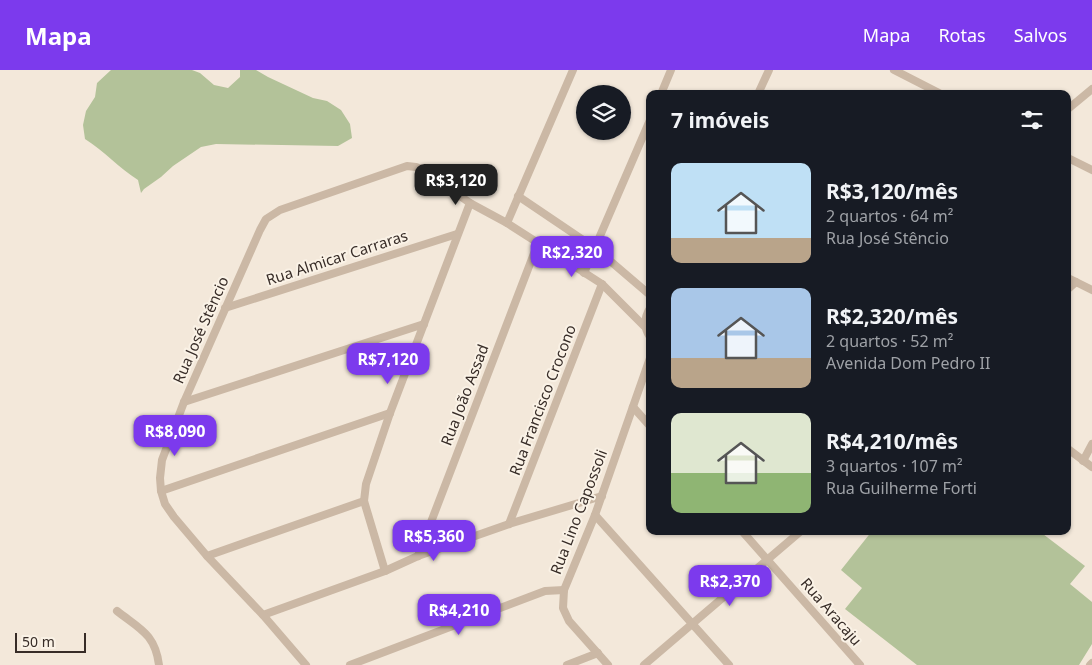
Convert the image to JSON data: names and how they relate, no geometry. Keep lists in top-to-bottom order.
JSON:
{
  "streets": {
    "street": [
      "Rua Almicar Carraras",
      "Rua José Stêncio",
      "Rua João Assad",
      "Rua Francisco Crocono",
      "Rua Lino Capossoli",
      "Rua Aracaju"
    ]
  },
  "crossings": [
    ["Rua Almicar Carraras", "Rua José Stêncio"],
    ["Rua José Stêncio", "Rua João Assad"],
    ["Rua José Stêncio", "Rua Francisco Crocono"]
  ],
  "scale_bar": "50 m",
  "page": {
    "header": "Mapa",
    "nav": ["Mapa", "Rotas", "Salvos"],
    "heading": "7 imóveis",
    "list": [
      {
        "name": "R$3,120/mês",
        "note": "2 quartos · 64 m² · Rua José Stêncio"
      },
      {
        "name": "R$2,320/mês",
        "note": "2 quartos · 52 m² · Avenida Dom Pedro II"
      },
      {
        "name": "R$4,210/mês",
        "note": "3 quartos · 107 m² · Rua Guilherme Forti"
      }
    ],
    "price": [
      "R$3,120",
      "R$2,320",
      "R$7,120",
      "R$8,090",
      "R$5,360",
      "R$2,370",
      "R$4,210"
    ],
    "scale": "50 m"
  }
}
